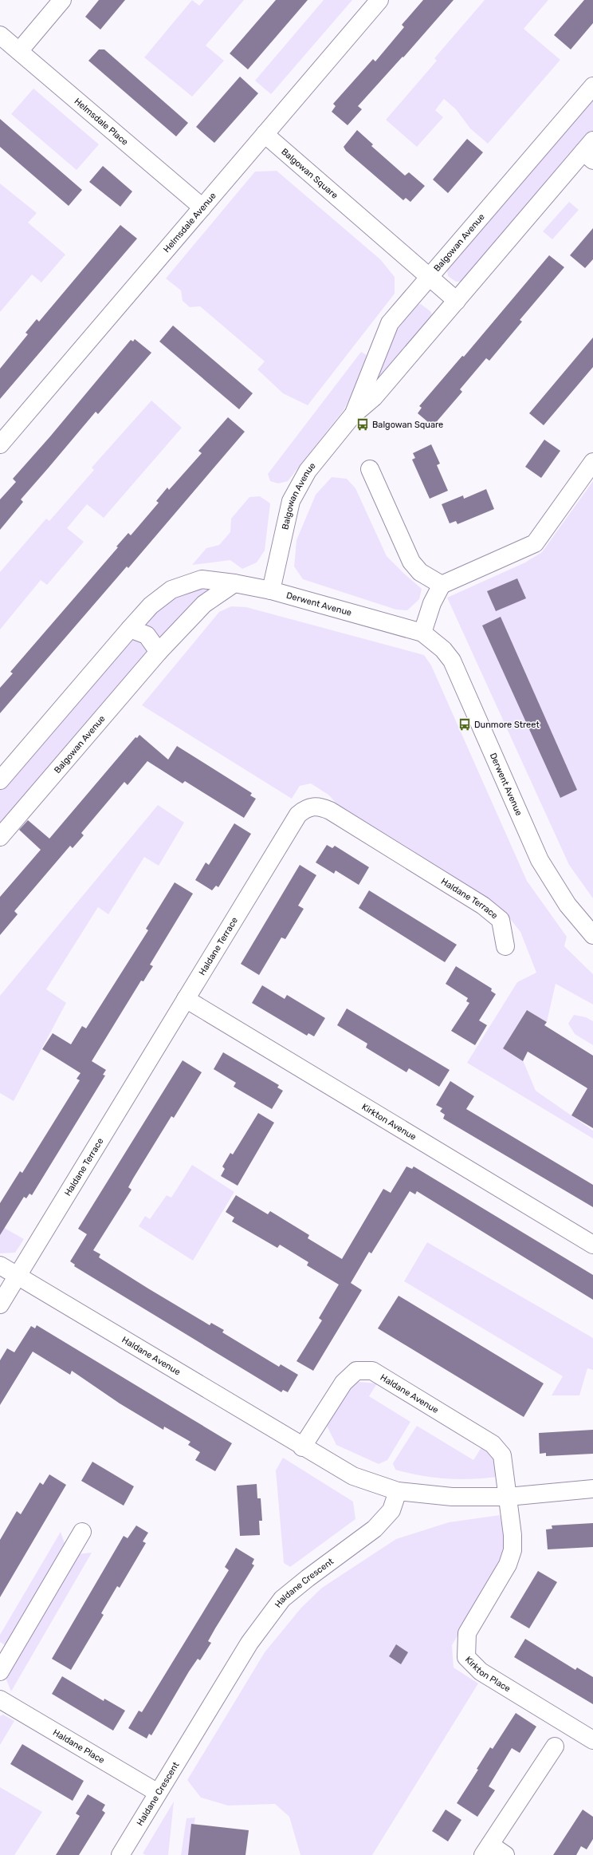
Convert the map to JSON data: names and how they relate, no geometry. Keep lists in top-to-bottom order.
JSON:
{
  "streets": {
    "street": [
      "Helmsdale Place",
      "Balgowan Square",
      "Helmsdale Avenue",
      "Balgowan Avenue",
      "Derwent Avenue",
      "Haldane Terrace",
      "Kirkton Avenue",
      "Haldane Avenue",
      "Haldane Crescent",
      "Kirkton Place",
      "Haldane Place"
    ]
  },
  "crossings": [
    ["Helmsdale Place", "Helmsdale Avenue"],
    ["Balgowan Square", "Helmsdale Avenue"],
    ["Balgowan Square", "Balgowan Avenue"],
    ["Balgowan Avenue", "Derwent Avenue"],
    ["Haldane Terrace", "Kirkton Avenue"],
    ["Haldane Terrace", "Haldane Avenue"],
    ["Haldane Avenue", "Haldane Crescent"],
    ["Haldane Avenue", "Kirkton Place"],
    ["Haldane Crescent", "Haldane Place"]
  ],
  "places": {
    "bus stop": ["Balgowan Square", "Dunmore Street"]
  }
}
